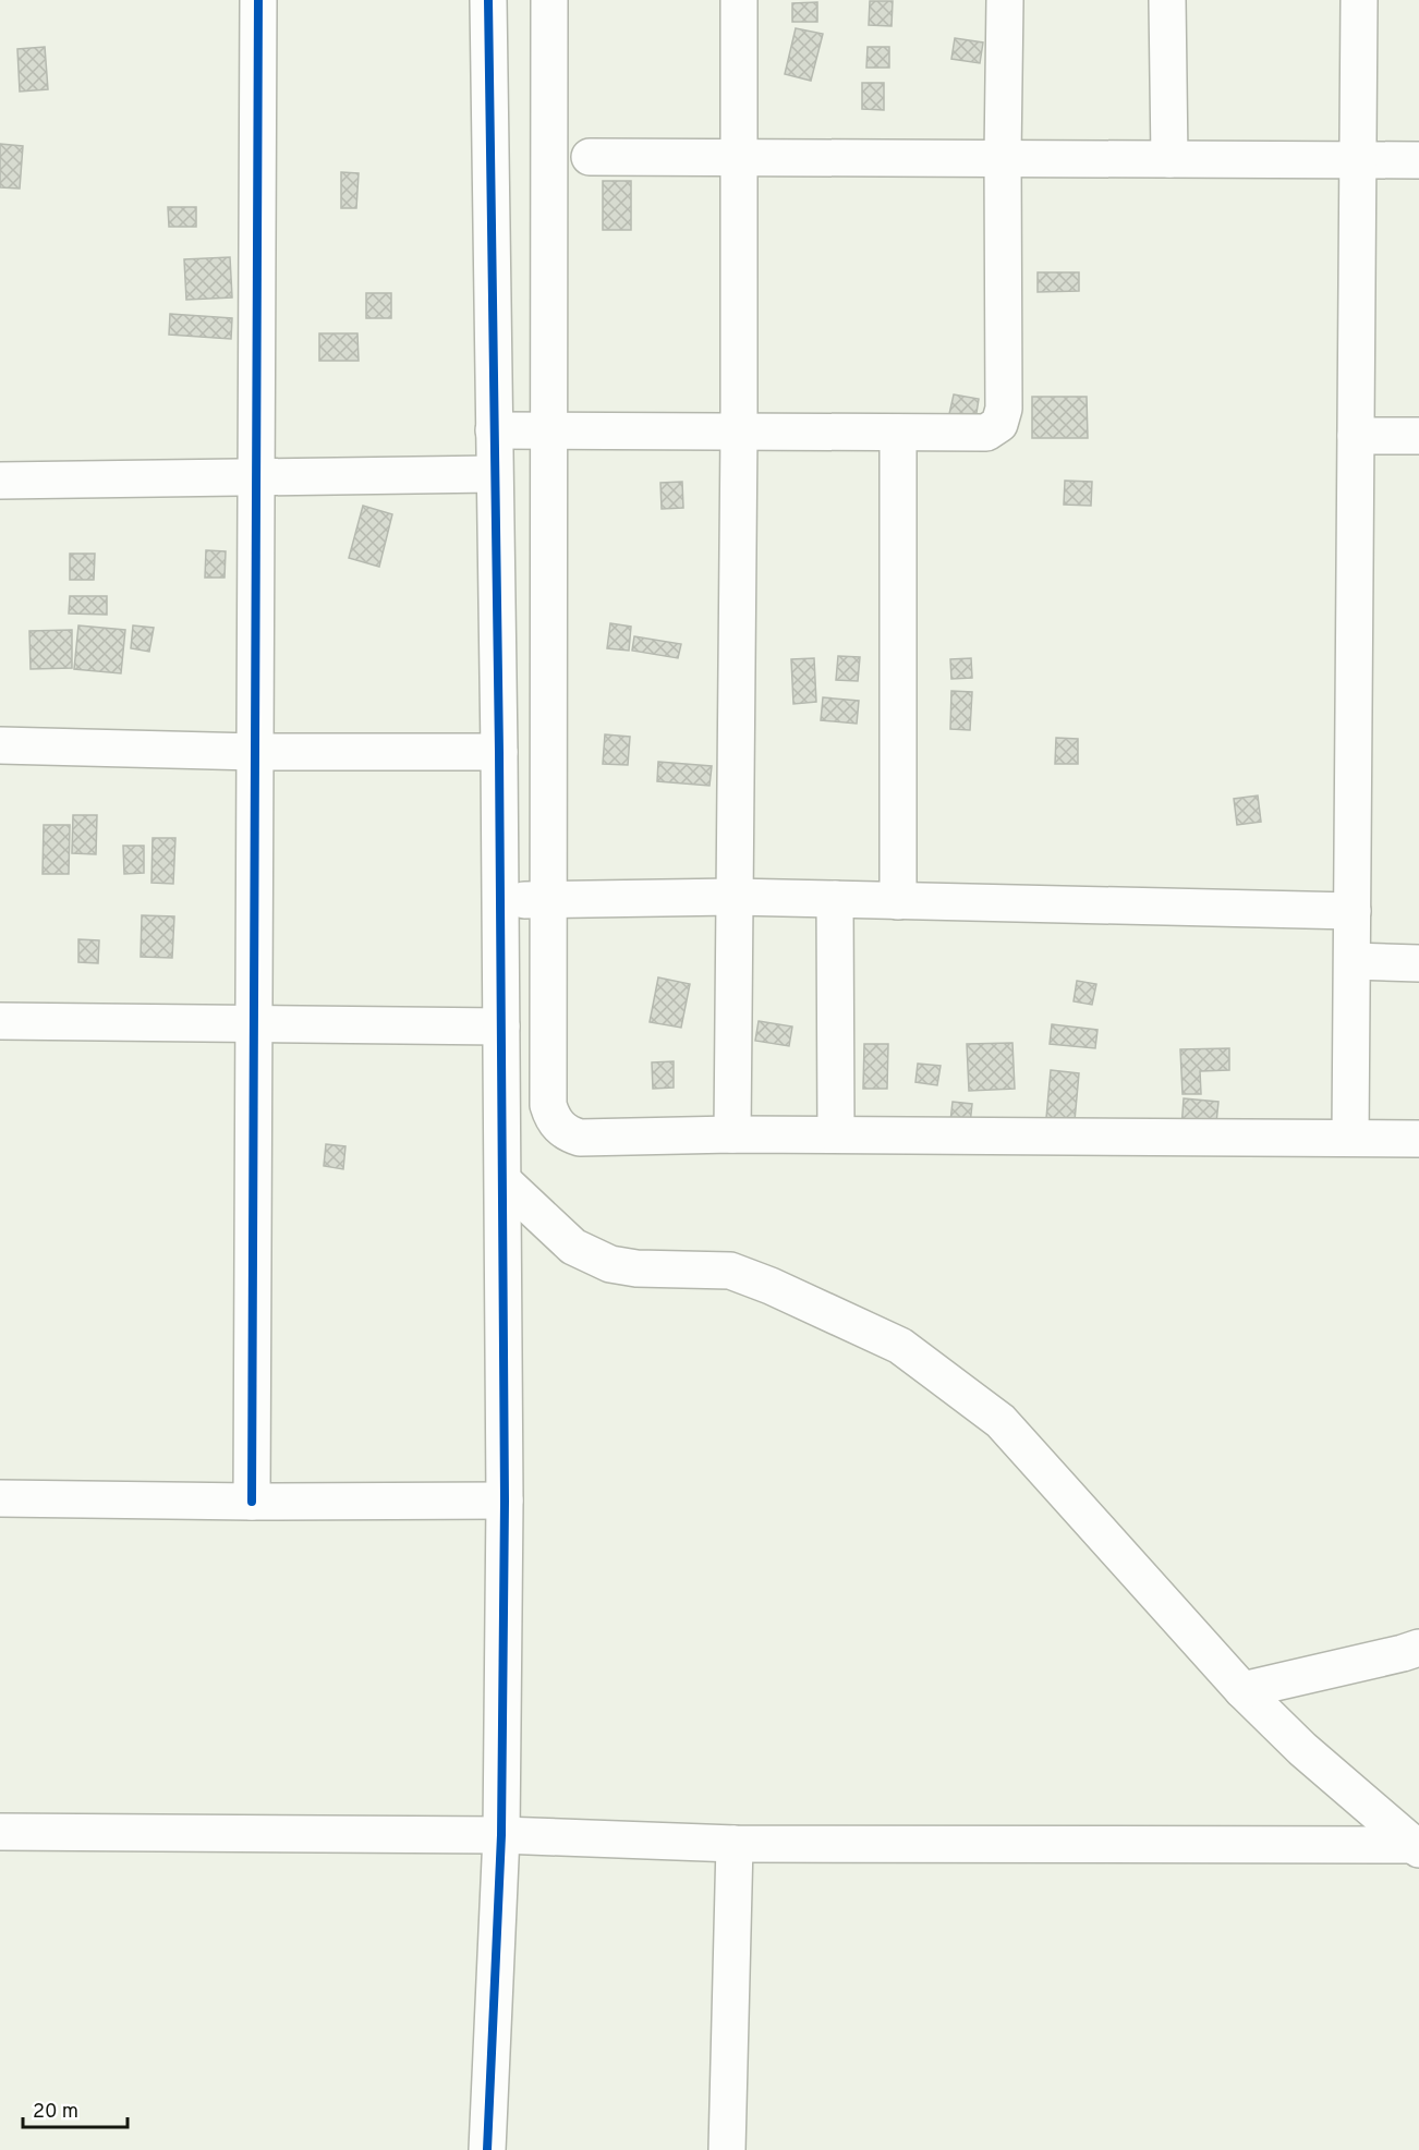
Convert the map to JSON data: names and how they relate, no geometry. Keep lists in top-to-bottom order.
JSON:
{
  "scale_bar": "20 m"
}
